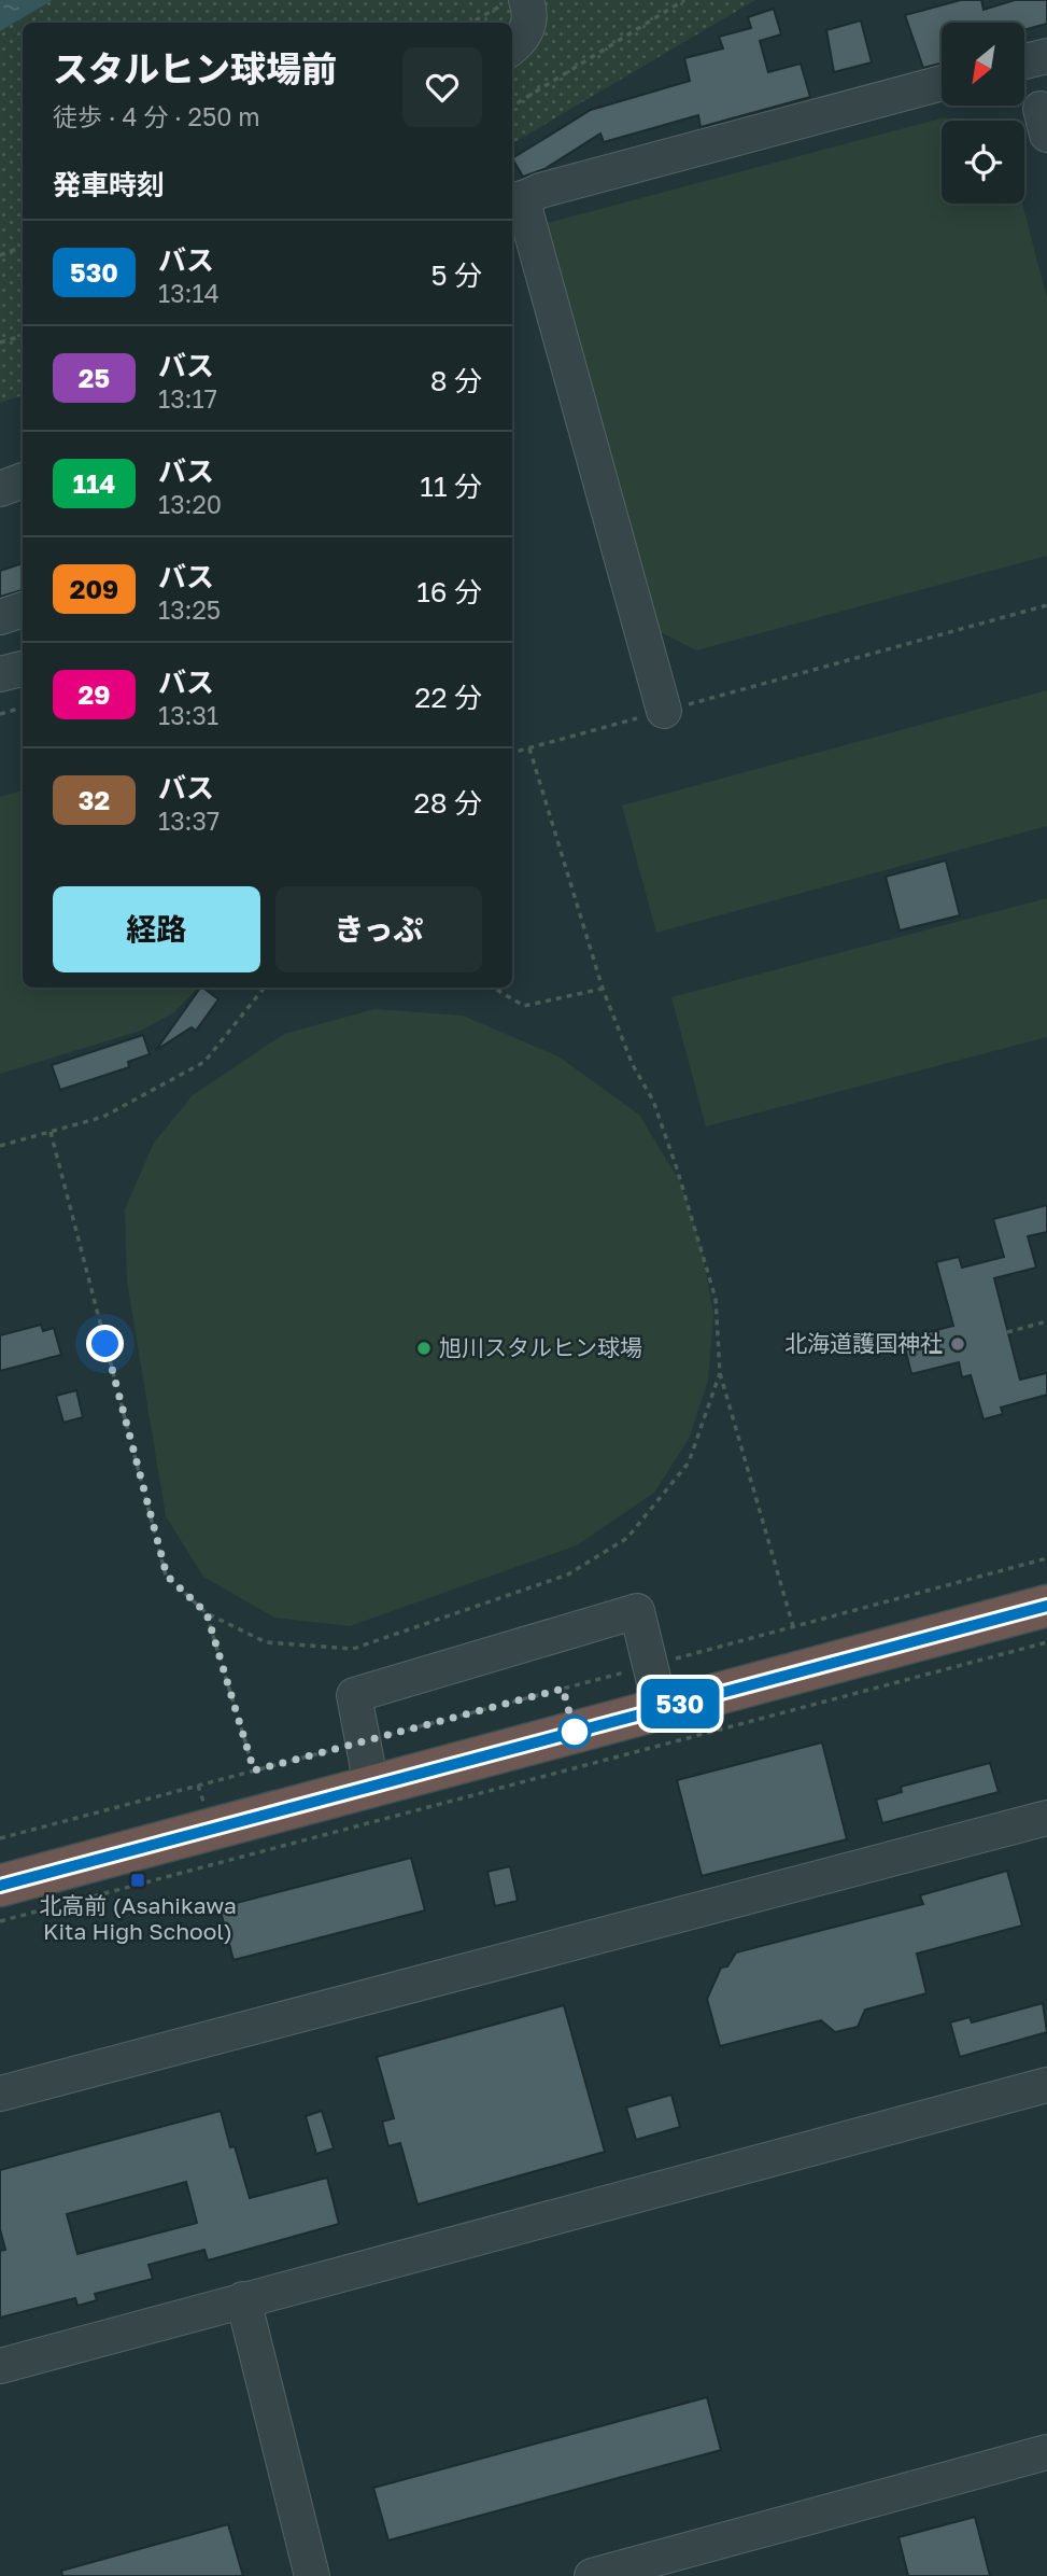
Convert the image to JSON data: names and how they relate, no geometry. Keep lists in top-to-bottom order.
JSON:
{
  "places": {
    "other": ["北海道護国神社", "旭川スタルヒン球場"],
    "transit": ["北高前 (Asahikawa Kita High School)"]
  },
  "lines": ["bus line 530"],
  "north": "bottom left",
  "page": {
    "on_map": "530",
    "heading": [
      ["スタルヒン球場前", "徒歩 · 4 分 · 250 m"],
      "発車時刻"
    ],
    "list": [
      {
        "mark": "530",
        "name": "バス",
        "note": "13:14",
        "value": "5 分"
      },
      {
        "mark": "25",
        "name": "バス",
        "note": "13:17",
        "value": "8 分"
      },
      {
        "mark": "114",
        "name": "バス",
        "note": "13:20",
        "value": "11 分"
      },
      {
        "mark": "209",
        "name": "バス",
        "note": "13:25",
        "value": "16 分"
      },
      {
        "mark": "29",
        "name": "バス",
        "note": "13:31",
        "value": "22 分"
      },
      {
        "mark": "32",
        "name": "バス",
        "note": "13:37",
        "value": "28 分"
      }
    ],
    "buttons": ["経路", "きっぷ"]
  }
}
